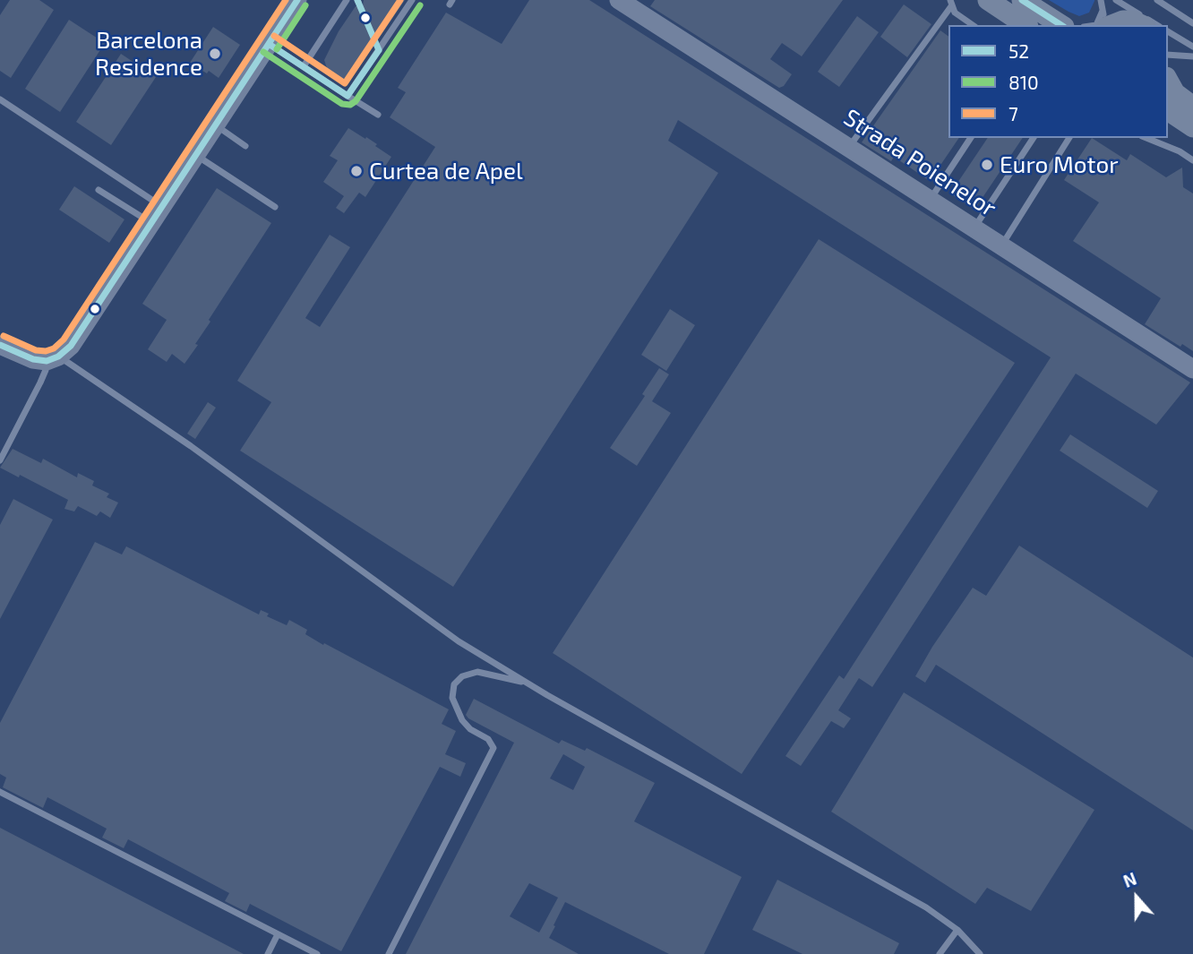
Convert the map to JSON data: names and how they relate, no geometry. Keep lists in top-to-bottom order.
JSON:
{
  "streets": {
    "street": ["Strada Poienelor"]
  },
  "places": ["Barcelona Residence", "Euro Motor", "Curtea de Apel"],
  "lines": ["transit line 52", "transit line 7", "transit line 810"],
  "legend": ["52", "810", "7"],
  "north": "top"
}
